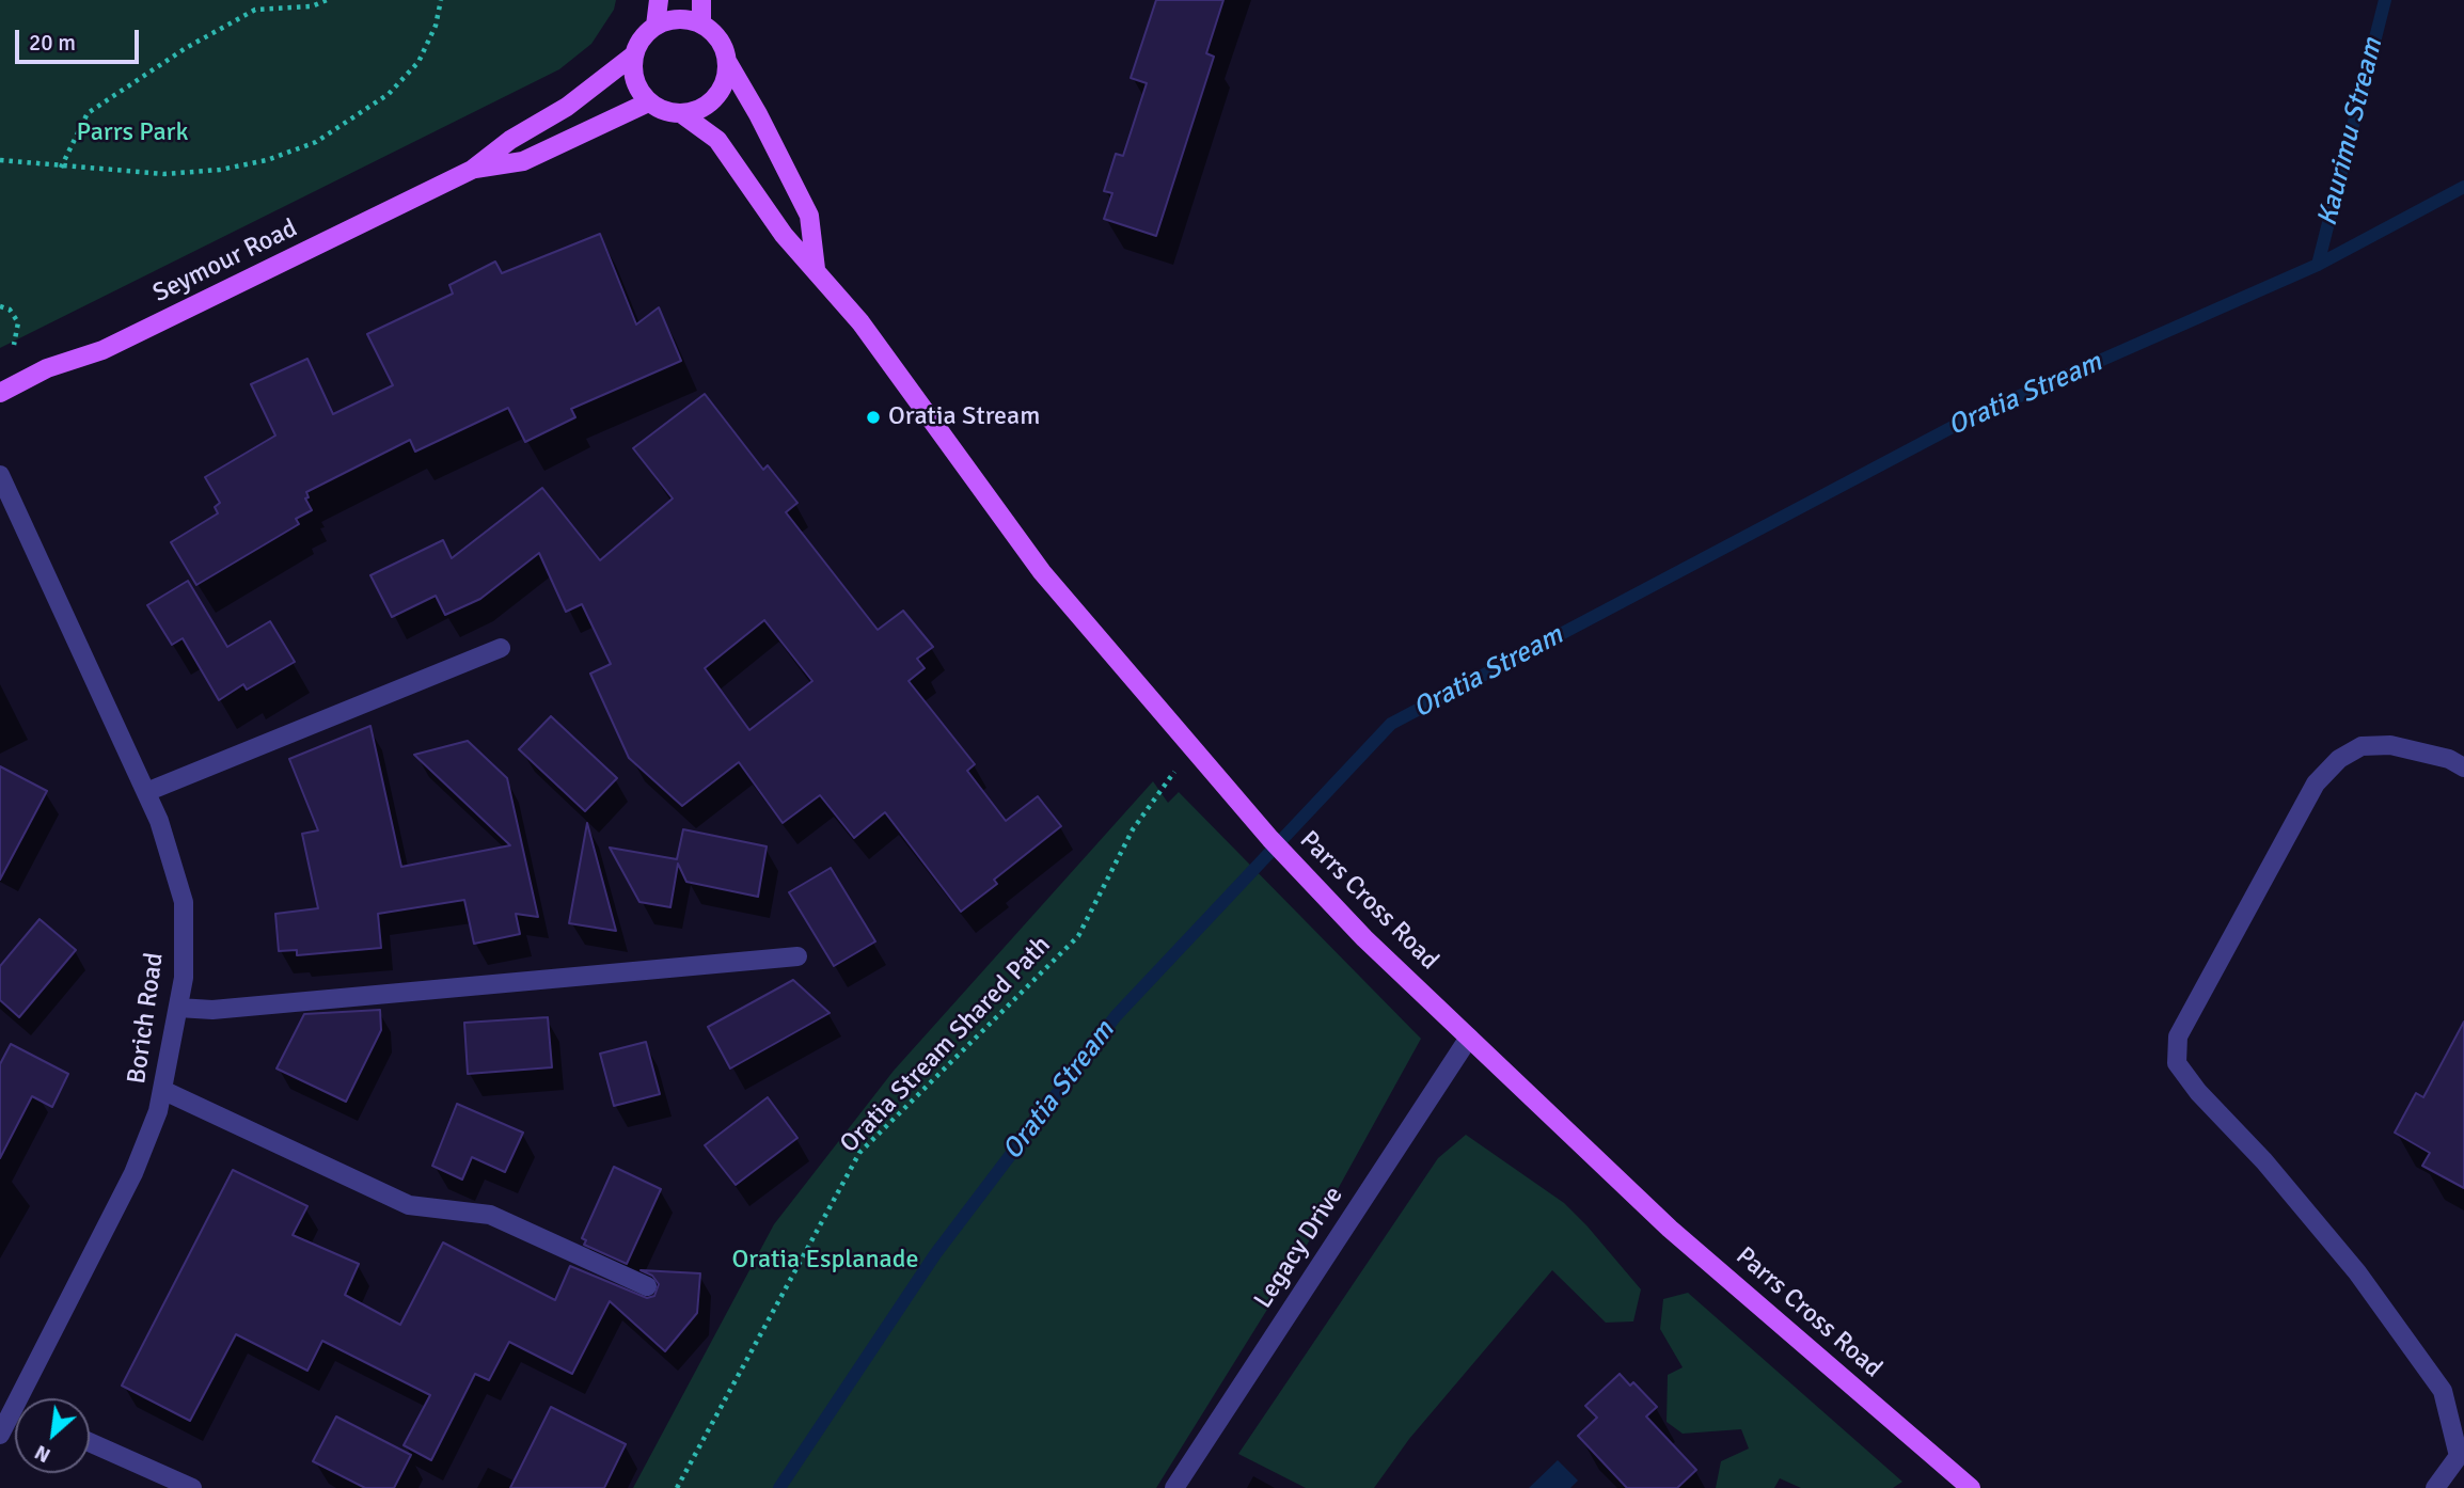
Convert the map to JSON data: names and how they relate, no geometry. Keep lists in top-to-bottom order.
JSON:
{
  "streets": {
    "main road": ["Seymour Road", "Parrs Cross Road"],
    "street": ["Borich Road", "Legacy Drive"],
    "path": ["Oratia Stream Shared Path"]
  },
  "crossings": [
    ["Seymour Road", "Parrs Cross Road"],
    ["Parrs Cross Road", "Legacy Drive"]
  ],
  "water": ["Kaurimu Stream", "Oratia Stream"],
  "parks": ["Parrs Park", "Oratia Esplanade"],
  "places": ["Oratia Stream"],
  "scale_bar": "20 m",
  "north": "bottom left"
}
